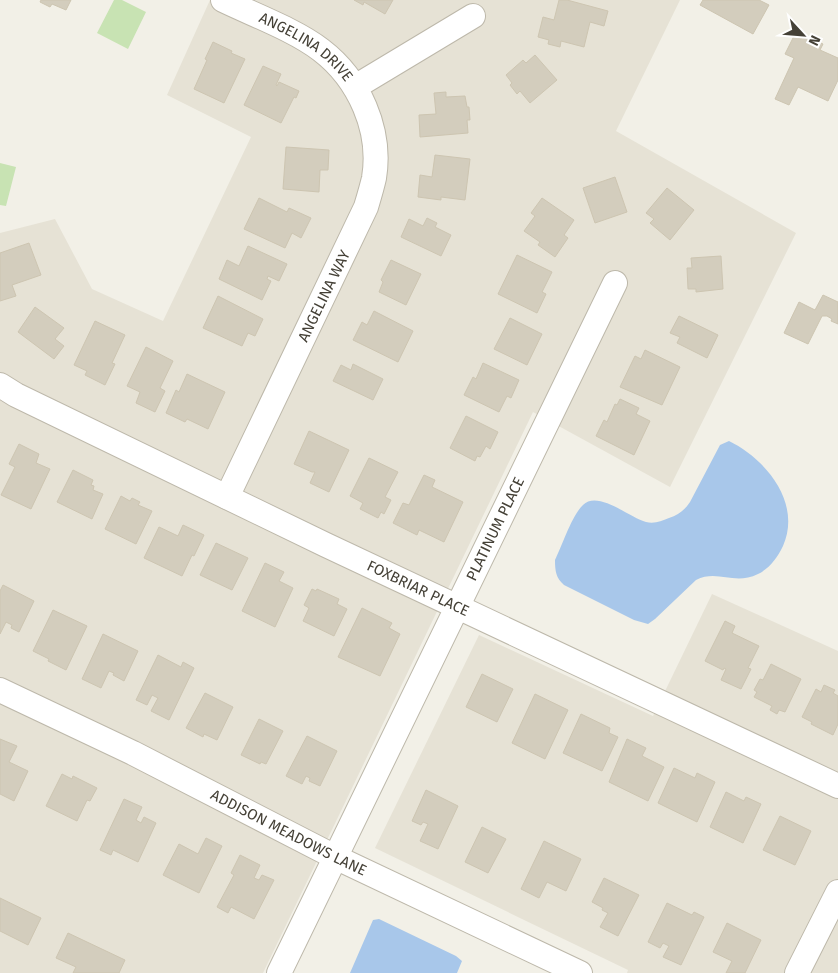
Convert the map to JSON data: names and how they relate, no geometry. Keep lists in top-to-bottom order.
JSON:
{
  "streets": {
    "street": [
      "ANGELINA DRIVE",
      "ANGELINA WAY",
      "PLATINUM PLACE",
      "FOXBRIAR PLACE",
      "ADDISON MEADOWS LANE"
    ]
  },
  "crossings": [
    ["ANGELINA DRIVE", "ANGELINA WAY"],
    ["ANGELINA WAY", "FOXBRIAR PLACE"],
    ["PLATINUM PLACE", "FOXBRIAR PLACE"],
    ["PLATINUM PLACE", "ADDISON MEADOWS LANE"]
  ],
  "north": "bottom right"
}
